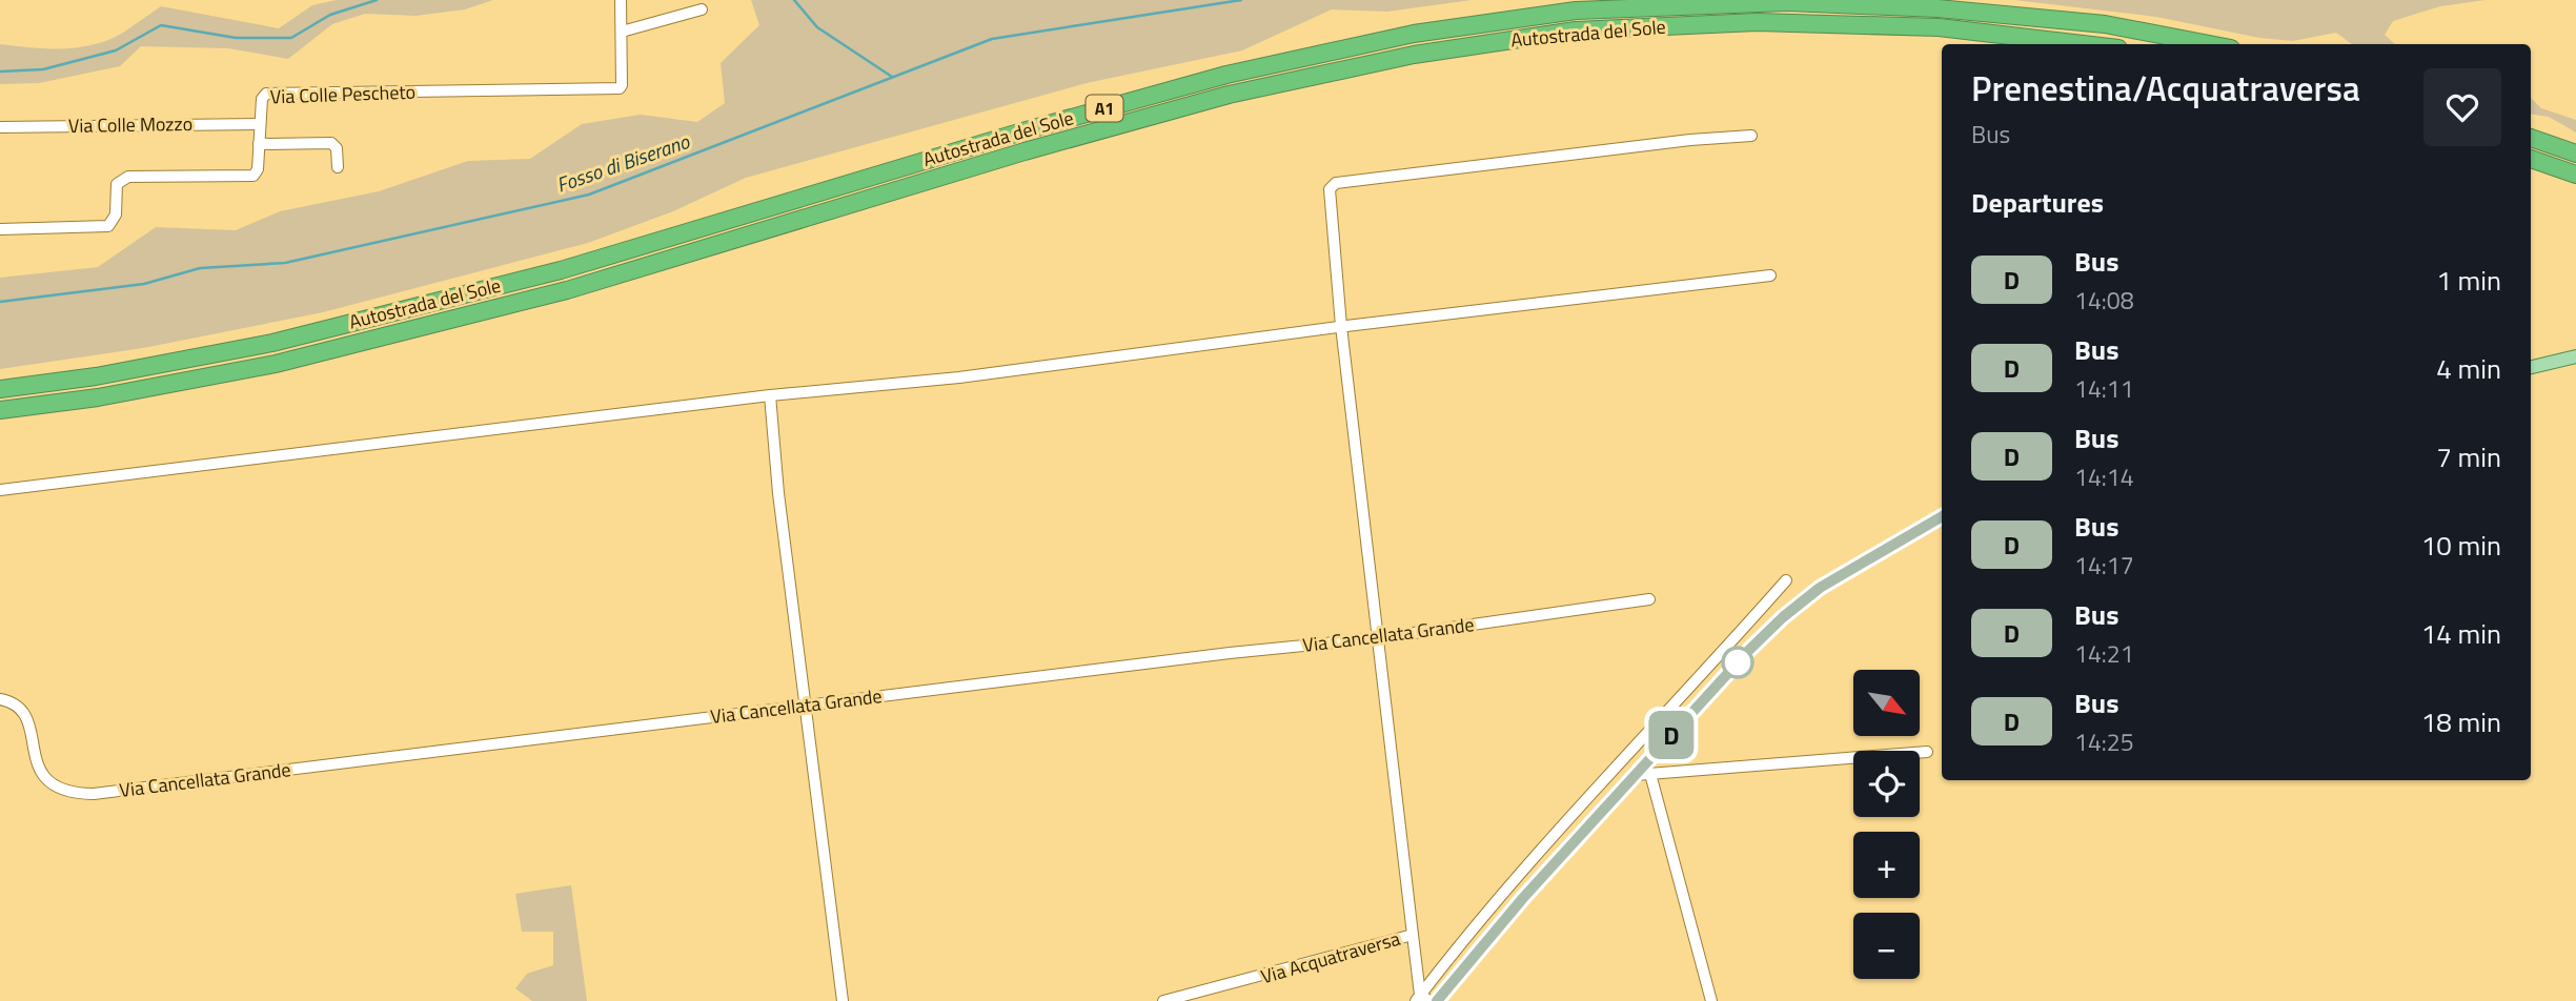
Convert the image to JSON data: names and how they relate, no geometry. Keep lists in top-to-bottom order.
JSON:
{
  "streets": {
    "highway": ["Autostrada del Sole", "A1"],
    "street": [
      "Via Colle Pescheto",
      "Via Colle Mozzo",
      "Via Cancellata Grande",
      "Via Acquatraversa"
    ]
  },
  "crossings": [
    ["Via Colle Pescheto", "Via Colle Mozzo"]
  ],
  "water": ["Fosso di Biserano"],
  "lines": ["bus line D"],
  "north": "bottom right",
  "page": {
    "on_map": "D",
    "heading": [
      ["Prenestina/Acquatraversa", "Bus"],
      "Departures"
    ],
    "list": [
      {
        "mark": "D",
        "name": "Bus",
        "note": "14:08",
        "value": "1 min"
      },
      {
        "mark": "D",
        "name": "Bus",
        "note": "14:11",
        "value": "4 min"
      },
      {
        "mark": "D",
        "name": "Bus",
        "note": "14:14",
        "value": "7 min"
      },
      {
        "mark": "D",
        "name": "Bus",
        "note": "14:17",
        "value": "10 min"
      },
      {
        "mark": "D",
        "name": "Bus",
        "note": "14:21",
        "value": "14 min"
      },
      {
        "mark": "D",
        "name": "Bus",
        "note": "14:25",
        "value": "18 min"
      }
    ],
    "map_buttons": ["+", "−"]
  }
}
